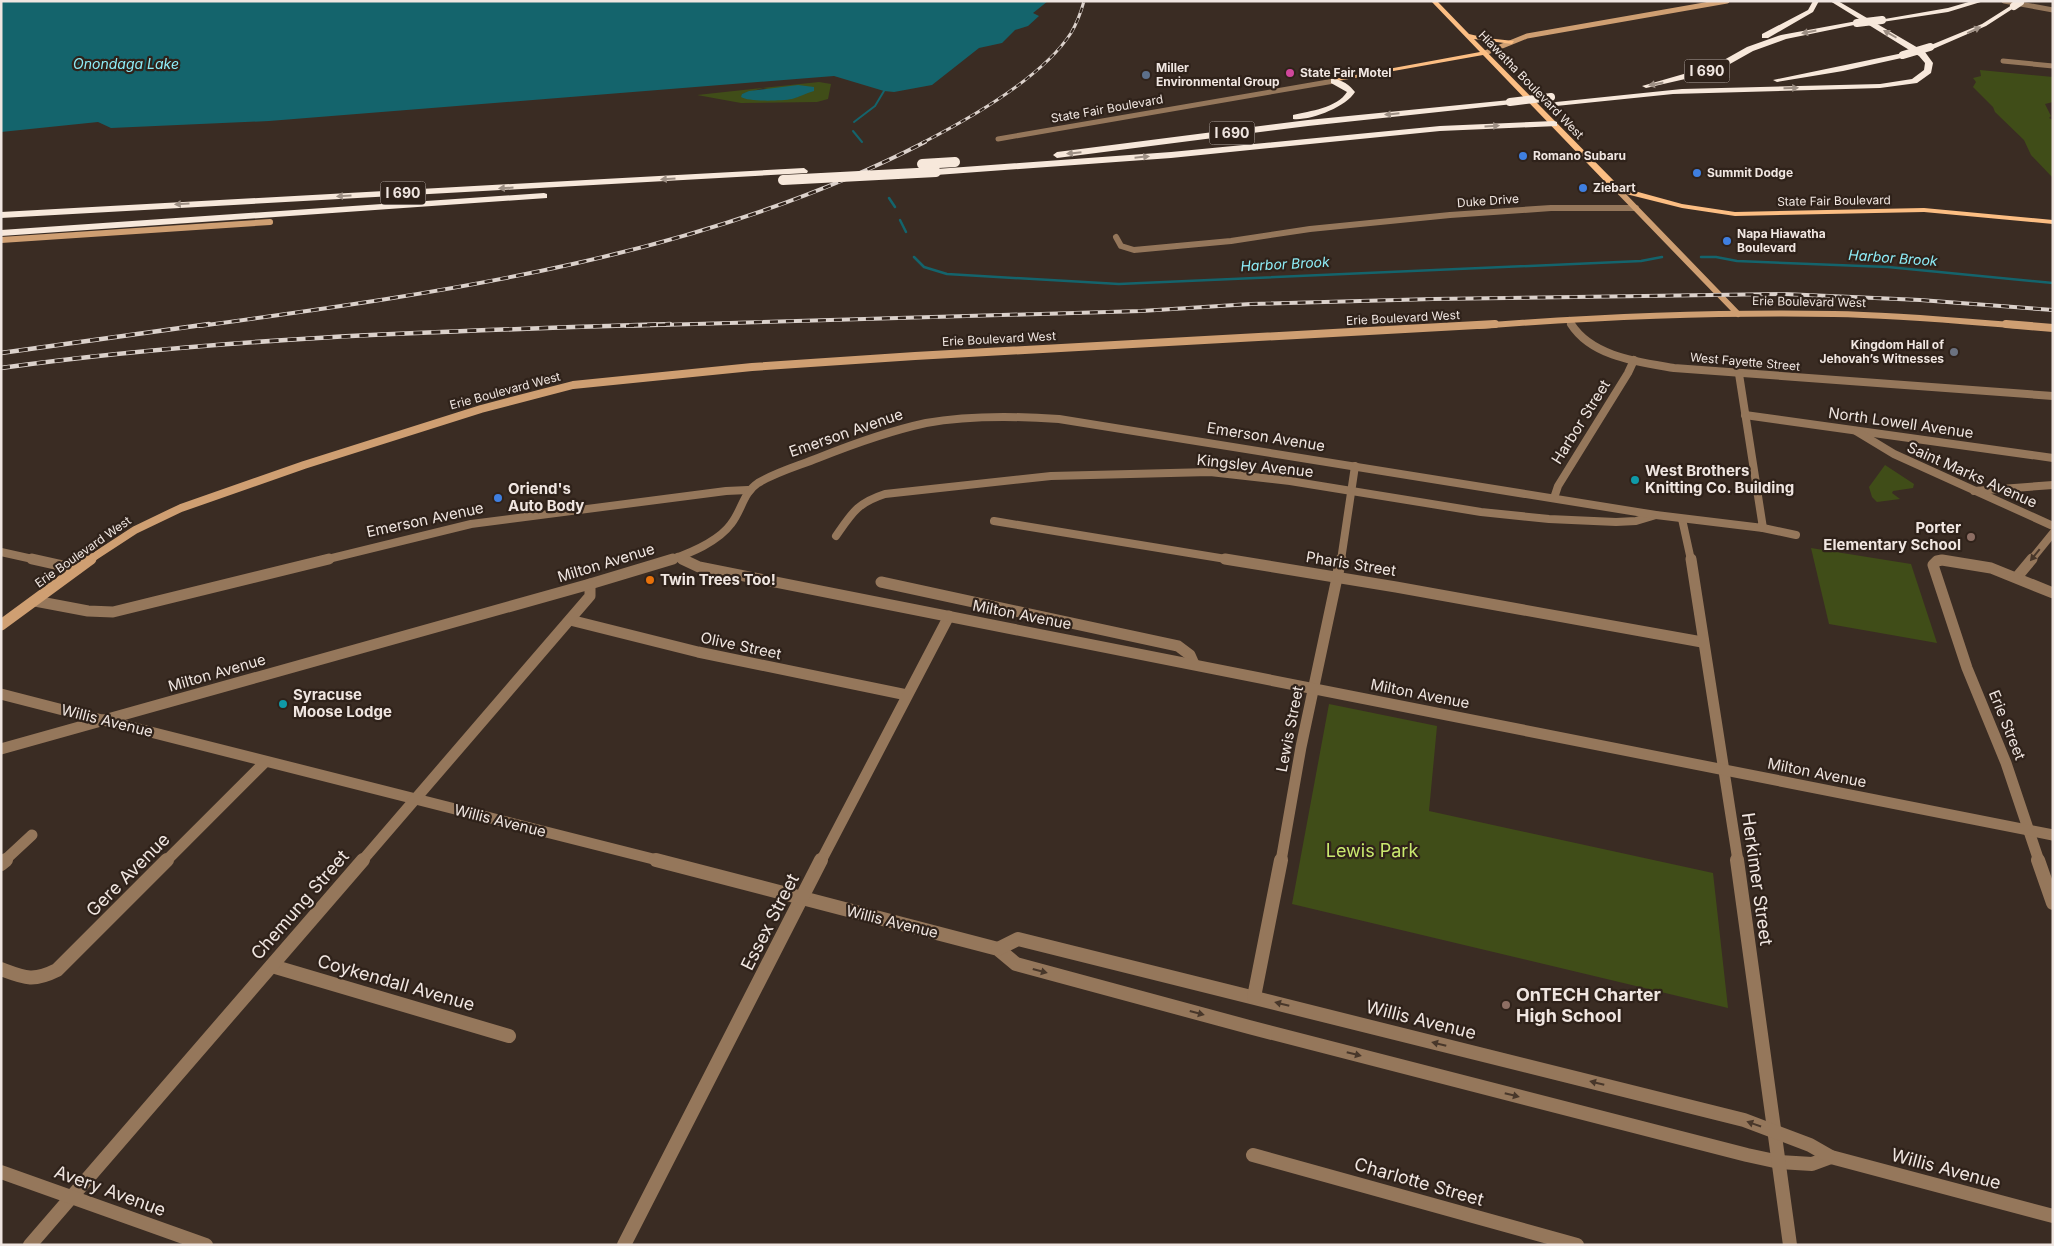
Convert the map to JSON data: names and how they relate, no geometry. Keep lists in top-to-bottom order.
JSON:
{
  "streets": {
    "highway": ["I 690"],
    "main road": ["Hiawatha Boulevard West", "State Fair Boulevard", "Erie Boulevard West"],
    "street": [
      "Duke Drive",
      "West Fayette Street",
      "Harbor Street",
      "North Lowell Avenue",
      "Emerson Avenue",
      "Kingsley Avenue",
      "Saint Marks Avenue",
      "Milton Avenue",
      "Pharis Street",
      "Olive Street",
      "Willis Avenue",
      "Erie Street",
      "Lewis Street",
      "Gere Avenue",
      "Herkimer Street",
      "Chemung Street",
      "Essex Street",
      "Coykendall Avenue",
      "Charlotte Street",
      "Avery Avenue"
    ]
  },
  "crossings": [
    ["Hiawatha Boulevard West", "State Fair Boulevard"],
    ["Hiawatha Boulevard West", "Duke Drive"],
    ["Hiawatha Boulevard West", "Erie Boulevard West"],
    ["Erie Boulevard West", "West Fayette Street"],
    ["Erie Boulevard West", "Emerson Avenue"],
    ["West Fayette Street", "Harbor Street"],
    ["Harbor Street", "Emerson Avenue"],
    ["North Lowell Avenue", "Saint Marks Avenue"],
    ["Emerson Avenue", "Kingsley Avenue"],
    ["Emerson Avenue", "Lewis Street"],
    ["Emerson Avenue", "Herkimer Street"],
    ["Kingsley Avenue", "Lewis Street"],
    ["Milton Avenue", "Willis Avenue"],
    ["Milton Avenue", "Erie Street"],
    ["Milton Avenue", "Lewis Street"],
    ["Milton Avenue", "Herkimer Street"],
    ["Milton Avenue", "Chemung Street"],
    ["Milton Avenue", "Essex Street"],
    ["Pharis Street", "Lewis Street"],
    ["Pharis Street", "Herkimer Street"],
    ["Olive Street", "Chemung Street"],
    ["Olive Street", "Essex Street"],
    ["Willis Avenue", "Lewis Street"],
    ["Willis Avenue", "Gere Avenue"],
    ["Willis Avenue", "Herkimer Street"],
    ["Willis Avenue", "Chemung Street"],
    ["Willis Avenue", "Essex Street"],
    ["Chemung Street", "Coykendall Avenue"],
    ["Chemung Street", "Avery Avenue"]
  ],
  "water": ["Onondaga Lake", "Harbor Brook"],
  "parks": ["Lewis Park"],
  "places": [
    "State Fair Motel",
    "Miller Environmental Group",
    "Romano Subaru",
    "Summit Dodge",
    "Ziebart",
    "Napa Hiawatha Boulevard",
    "Kingdom Hall of Jehovah’s Witnesses",
    "West Brothers Knitting Co. Building",
    "Oriend's Auto Body",
    "Porter Elementary School",
    "Twin Trees Too!",
    "Syracuse Moose Lodge",
    "OnTECH Charter High School"
  ]
}
